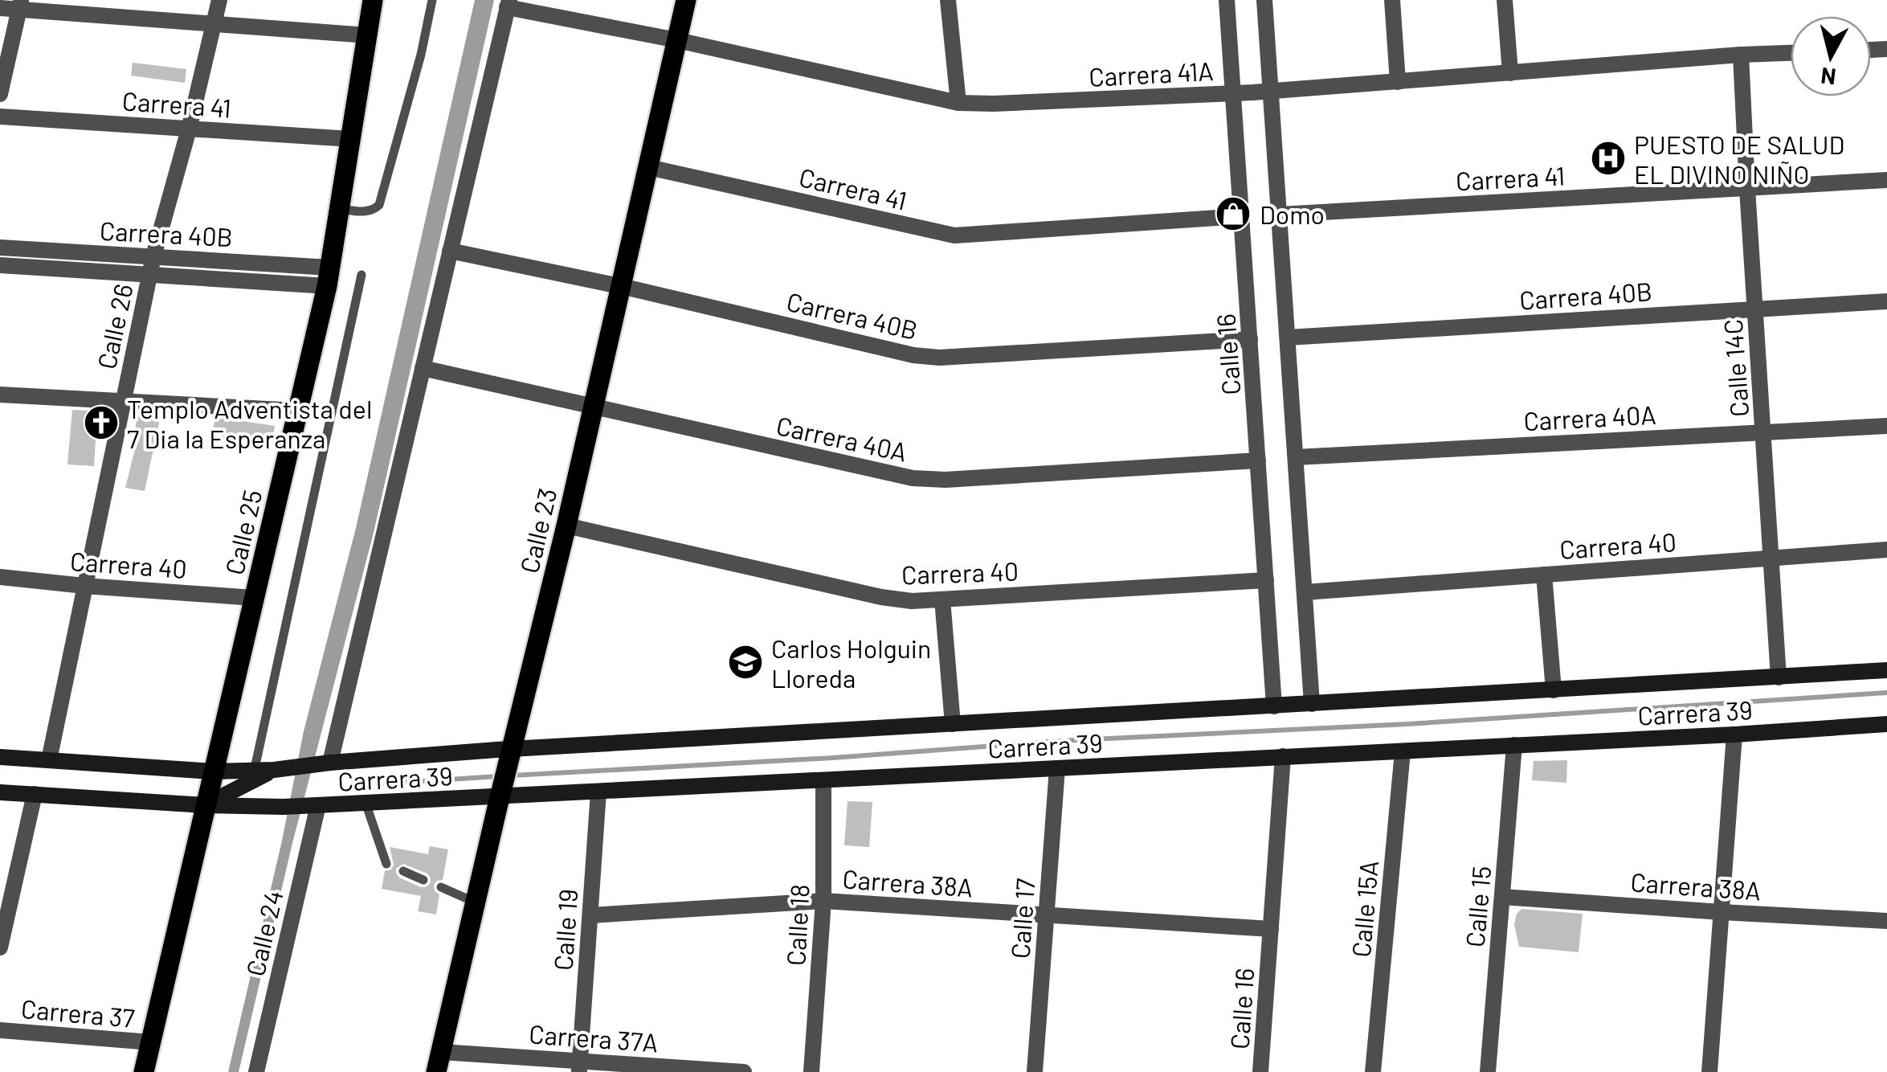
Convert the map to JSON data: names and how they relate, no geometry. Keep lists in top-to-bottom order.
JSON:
{
  "streets": {
    "main road": ["Calle 23", "Calle 25", "Carrera 39"],
    "street": [
      "Carrera 41A",
      "Carrera 41",
      "Carrera 40B",
      "Calle 26",
      "Calle 16",
      "Calle 14C",
      "Carrera 40A",
      "Carrera 40",
      "Carrera 38A",
      "Calle 15",
      "Calle 15A",
      "Calle 17",
      "Calle 18",
      "Calle 19",
      "Calle 24",
      "Carrera 37",
      "Carrera 37A"
    ]
  },
  "crossings": [
    ["Carrera 41A", "Calle 16"],
    ["Carrera 41A", "Calle 14C"],
    ["Carrera 41A", "Calle 23"],
    ["Carrera 41", "Calle 26"],
    ["Carrera 41", "Calle 16"],
    ["Carrera 41", "Calle 14C"],
    ["Carrera 41", "Calle 23"],
    ["Carrera 41", "Calle 25"],
    ["Carrera 40B", "Calle 26"],
    ["Carrera 40B", "Calle 16"],
    ["Carrera 40B", "Calle 14C"],
    ["Carrera 40B", "Calle 23"],
    ["Carrera 40B", "Calle 25"],
    ["Calle 26", "Carrera 40"],
    ["Calle 26", "Carrera 39"],
    ["Calle 16", "Carrera 40A"],
    ["Calle 16", "Carrera 40"],
    ["Calle 16", "Carrera 39"],
    ["Calle 16", "Carrera 38A"],
    ["Calle 14C", "Carrera 40A"],
    ["Calle 14C", "Carrera 40"],
    ["Calle 14C", "Carrera 39"],
    ["Carrera 40A", "Calle 23"],
    ["Calle 23", "Carrera 40"],
    ["Calle 23", "Carrera 39"],
    ["Calle 23", "Carrera 37A"],
    ["Calle 25", "Carrera 40"],
    ["Calle 25", "Carrera 39"],
    ["Calle 25", "Carrera 37"],
    ["Carrera 39", "Calle 15"],
    ["Carrera 39", "Calle 15A"],
    ["Carrera 39", "Calle 17"],
    ["Carrera 39", "Calle 18"],
    ["Carrera 39", "Calle 19"],
    ["Carrera 39", "Calle 24"],
    ["Carrera 38A", "Calle 15"],
    ["Carrera 38A", "Calle 17"],
    ["Carrera 38A", "Calle 18"],
    ["Carrera 38A", "Calle 19"],
    ["Calle 19", "Carrera 37A"]
  ],
  "places": {
    "hospital": ["PUESTO DE SALUD EL DIVINO NIÑO"],
    "shop": ["Domo"],
    "church": ["Templo Adventista del 7 Dia la Esperanza"],
    "school or university": ["Carlos Holguin Lloreda"]
  },
  "north": "bottom"
}
